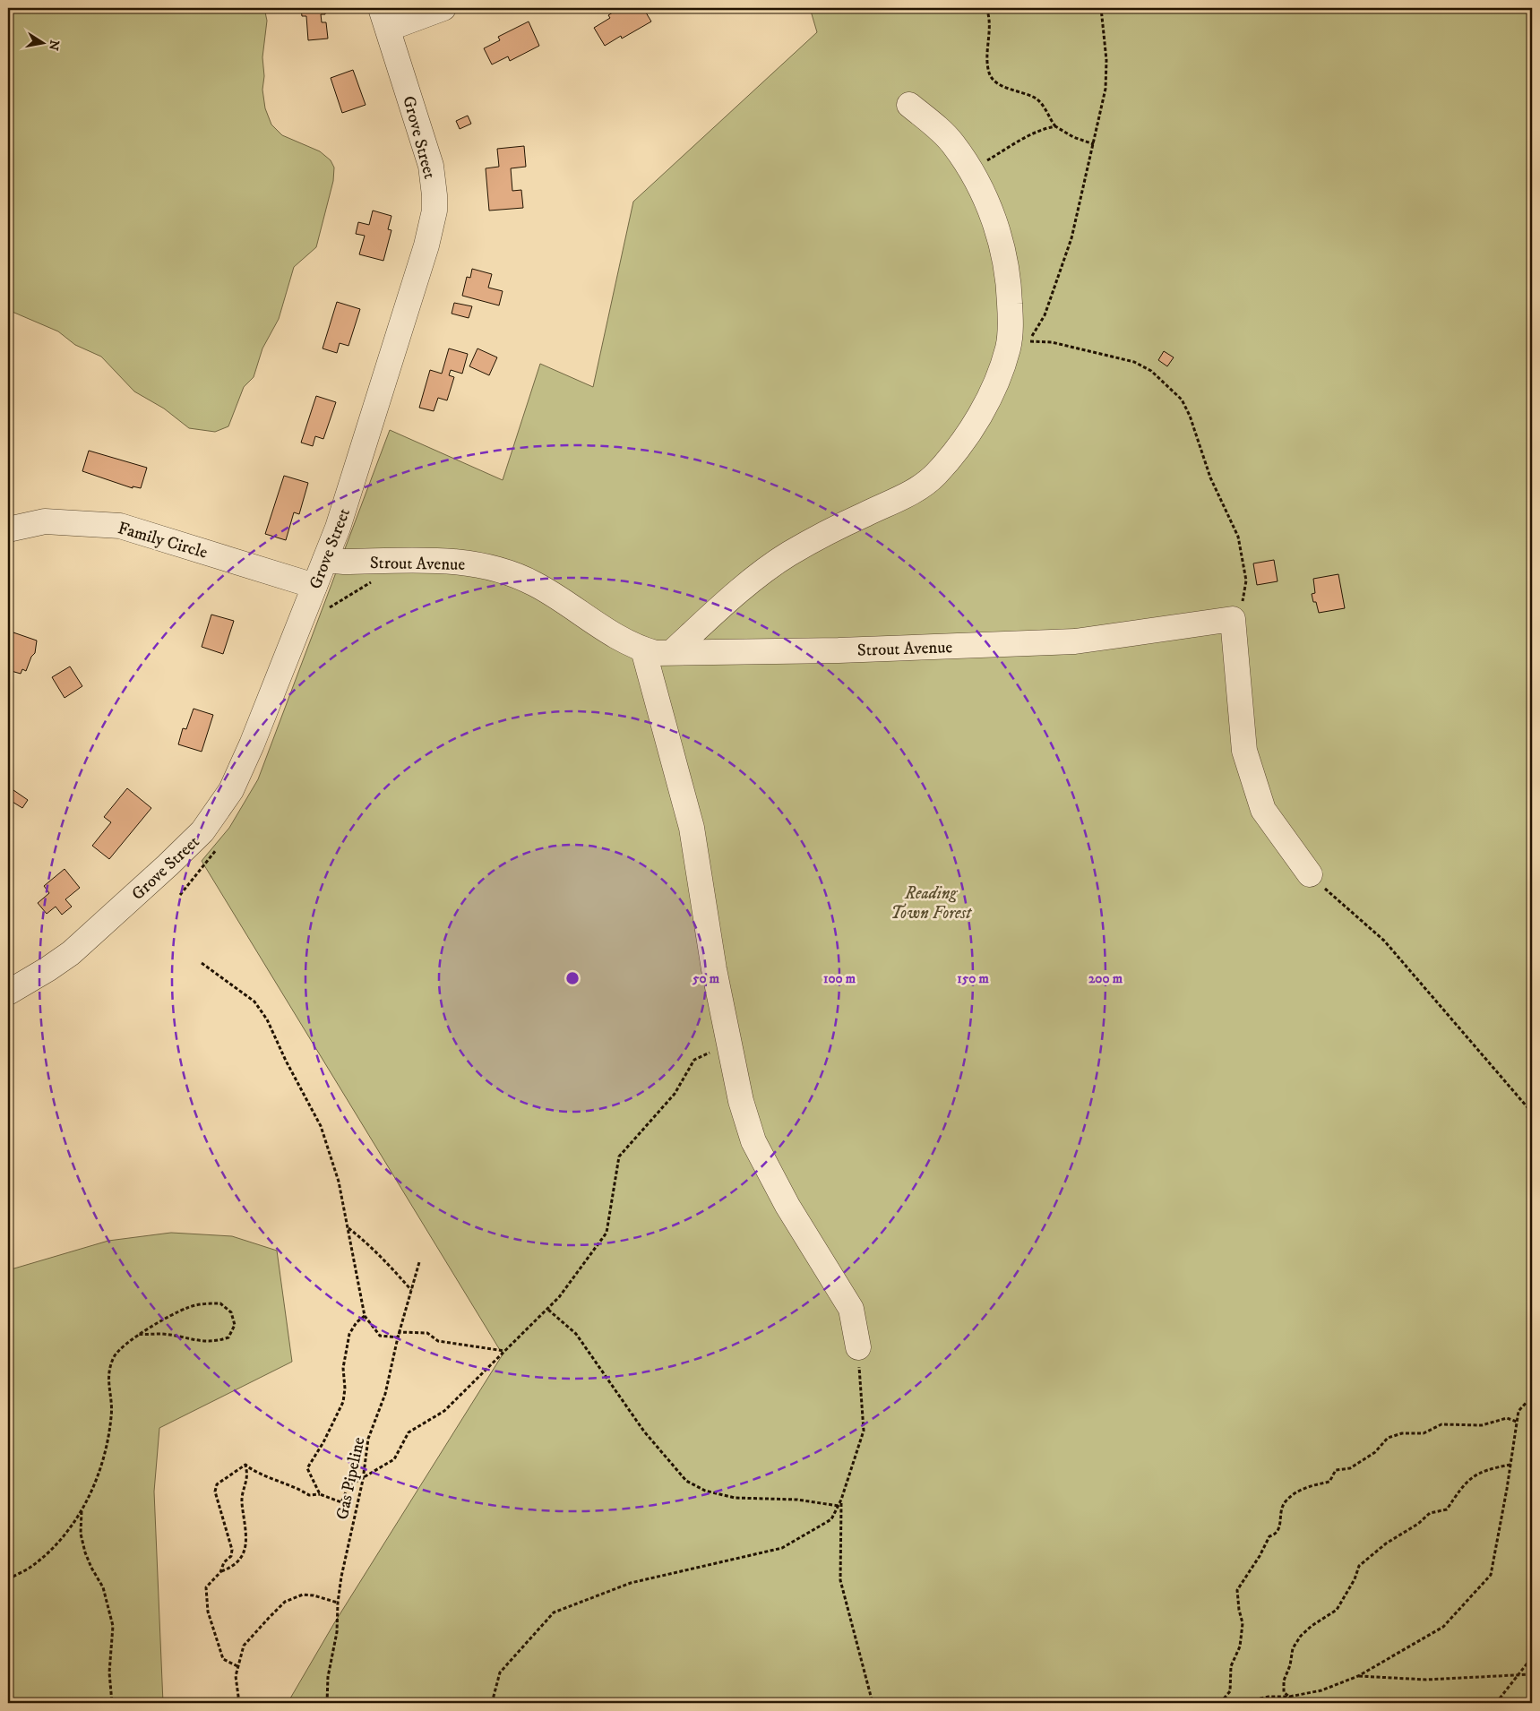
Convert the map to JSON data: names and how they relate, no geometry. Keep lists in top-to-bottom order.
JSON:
{
  "streets": {
    "street": ["Grove Street", "Family Circle", "Strout Avenue"],
    "path": ["Gas Pipeline"]
  },
  "crossings": [
    ["Grove Street", "Family Circle"],
    ["Grove Street", "Strout Avenue"]
  ],
  "parks": ["Reading Town Forest"],
  "north": "right",
  "rings": [
    "50 m",
    "100 m",
    "150 m",
    "200 m"
  ]
}
